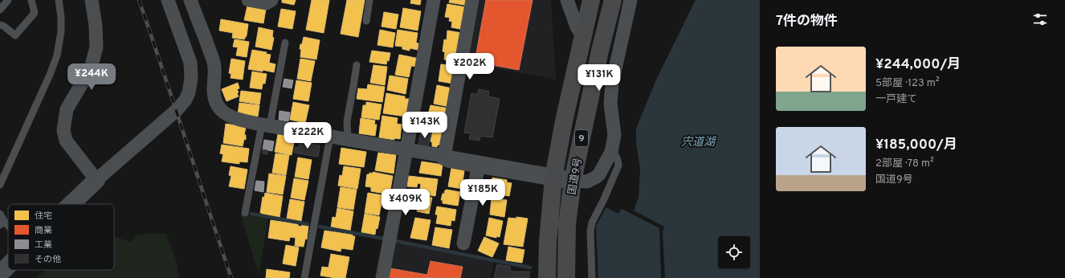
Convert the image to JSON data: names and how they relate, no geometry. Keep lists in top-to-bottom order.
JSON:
{
  "streets": {
    "highway": ["9", "国道9号"]
  },
  "water": ["宍道湖"],
  "legend": [
    "住宅",
    "商業",
    "工業",
    "その他"
  ],
  "page": {
    "heading": "7件の物件",
    "list": [
      {
        "name": "¥244,000/月",
        "note": "5部屋 · 123 m² · 一戸建て"
      },
      {
        "name": "¥185,000/月",
        "note": "2部屋 · 78 m² · 国道9号"
      }
    ],
    "price": [
      "¥202K",
      "¥244K",
      "¥131K",
      "¥143K",
      "¥222K",
      "¥185K",
      "¥409K"
    ]
  }
}
